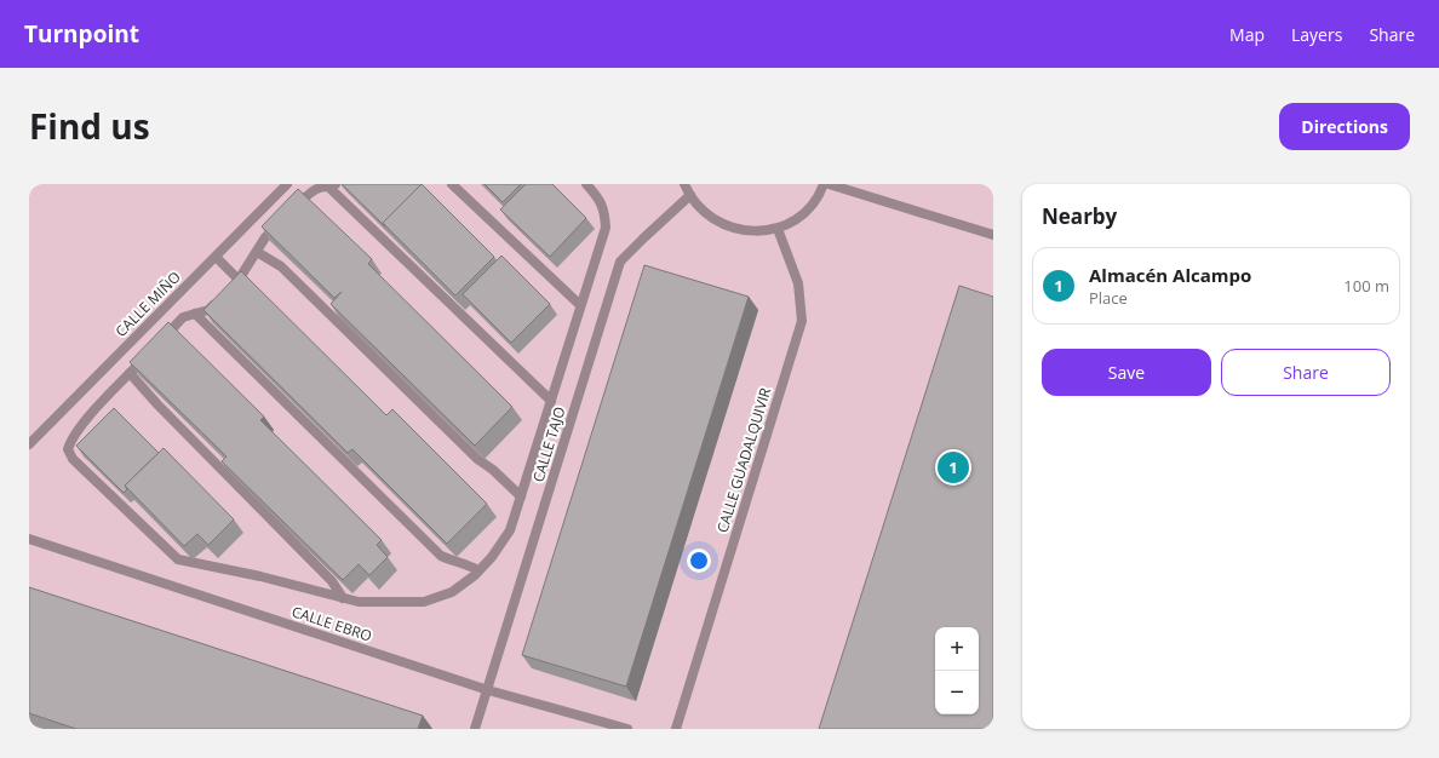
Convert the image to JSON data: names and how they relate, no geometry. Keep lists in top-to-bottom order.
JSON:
{
  "streets": {
    "street": [
      "CALLE MIÑO",
      "CALLE TAJO",
      "CALLE GUADALQUIVIR",
      "CALLE EBRO"
    ]
  },
  "crossings": [
    ["CALLE TAJO", "CALLE EBRO"]
  ],
  "page": {
    "header": "Turnpoint",
    "nav": ["Map", "Layers", "Share"],
    "title": "Find us",
    "buttons": [
      "Directions",
      ["Save", "Share"]
    ],
    "heading": "Nearby",
    "list": [
      {
        "mark": "1",
        "name": "Almacén Alcampo",
        "note": "Place",
        "value": "100 m"
      }
    ],
    "pins": "1",
    "map_buttons": ["+", "−"]
  }
}
